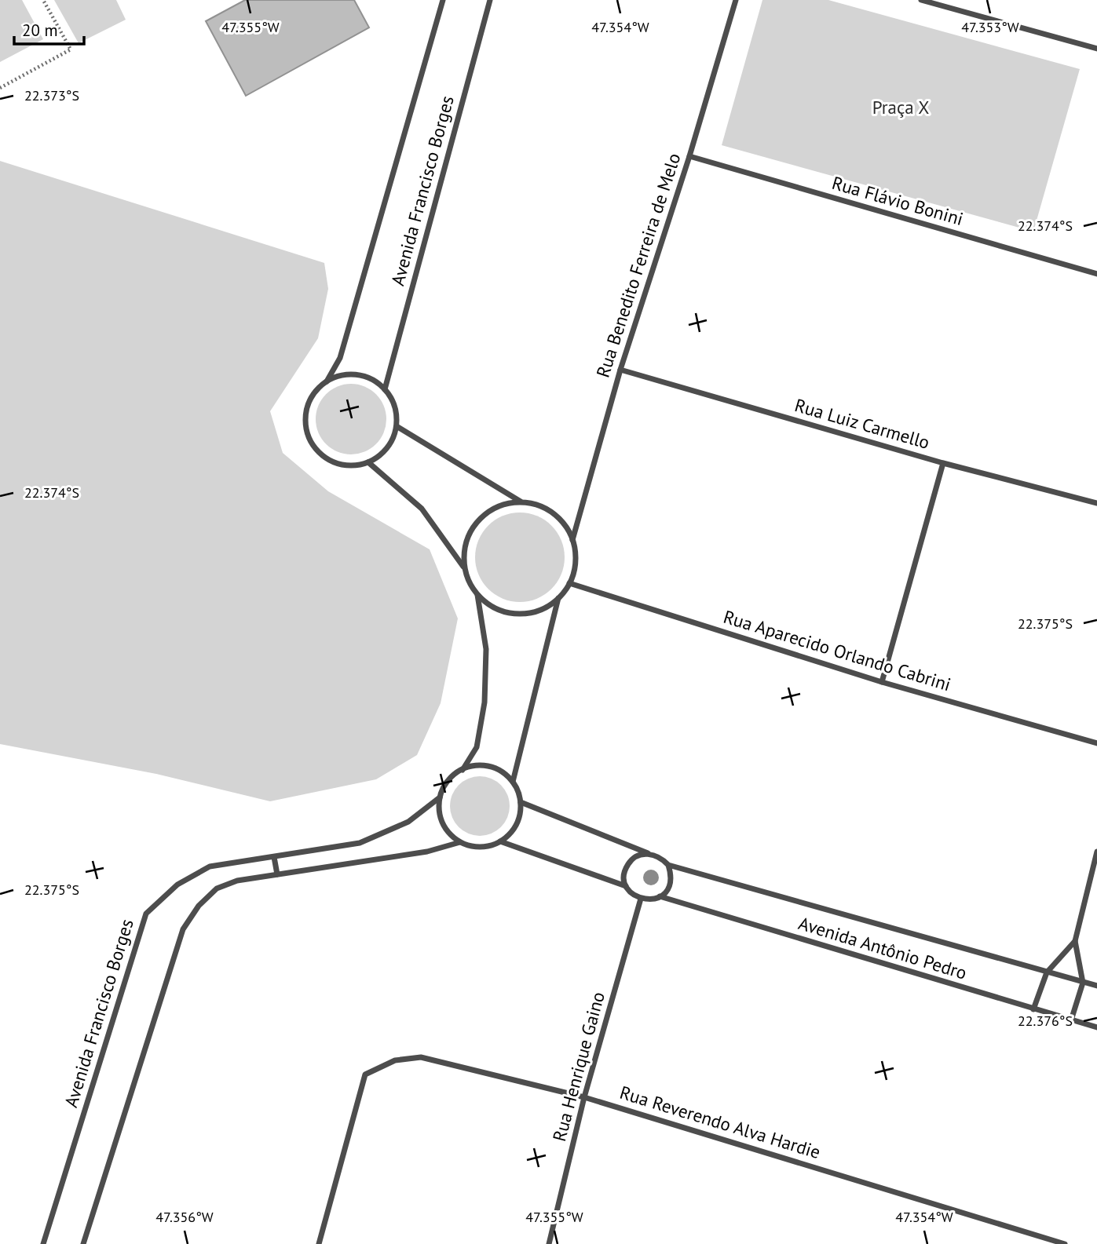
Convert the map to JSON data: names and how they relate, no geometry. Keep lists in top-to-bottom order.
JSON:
{
  "streets": {
    "street": [
      "Avenida Francisco Borges",
      "Rua Flávio Bonini",
      "Rua Benedito Ferreira de Melo",
      "Rua Luiz Carmello",
      "Rua Aparecido Orlando Cabrini",
      "Avenida Antônio Pedro",
      "Rua Henrique Gaino",
      "Rua Reverendo Alva Hardie"
    ]
  },
  "crossings": [
    ["Rua Flávio Bonini", "Rua Benedito Ferreira de Melo"],
    ["Rua Benedito Ferreira de Melo", "Rua Luiz Carmello"],
    ["Rua Benedito Ferreira de Melo", "Rua Aparecido Orlando Cabrini"],
    ["Avenida Antônio Pedro", "Rua Henrique Gaino"],
    ["Rua Henrique Gaino", "Rua Reverendo Alva Hardie"]
  ],
  "parks": ["Praça X"],
  "scale_bar": "20 m",
  "coordinates": [
    "47.355°W",
    "47.354°W",
    "47.353°W",
    "22.373°S",
    "22.374°S",
    "22.375°S",
    "22.376°S",
    "47.356°W"
  ]
}
